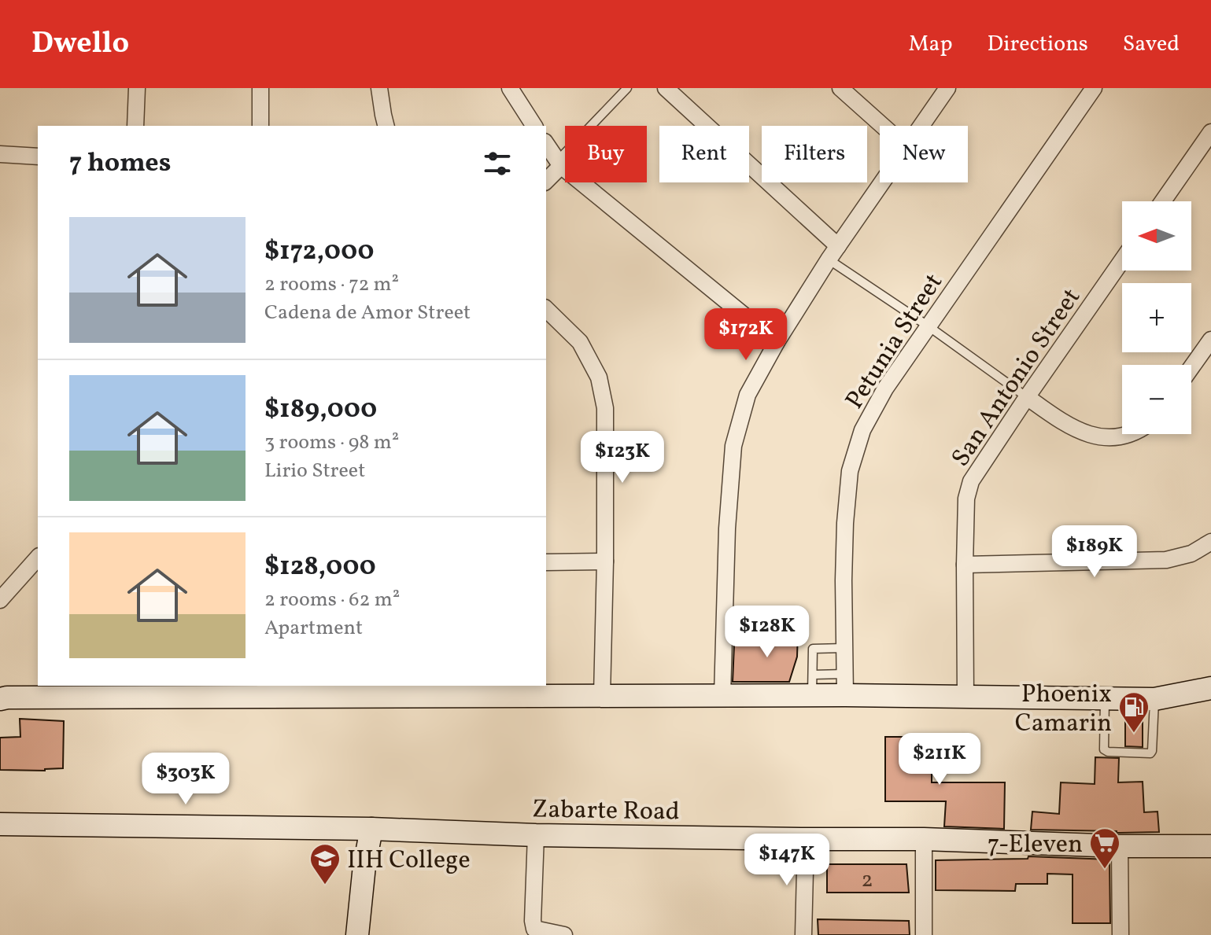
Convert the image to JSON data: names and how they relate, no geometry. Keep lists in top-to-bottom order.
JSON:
{
  "streets": {
    "main road": ["Zabarte Road"],
    "street": ["Petunia Street", "San Antonio Street"]
  },
  "places": {
    "fuel station": ["Phoenix Camarin"],
    "supermarket": ["7-Eleven"],
    "school or university": ["IIH College"]
  },
  "house_numbers": ["2"],
  "north": "left",
  "page": {
    "header": "Dwello",
    "nav": ["Map", "Directions", "Saved"],
    "chip": [
      "Buy",
      "Rent",
      "Filters",
      "New"
    ],
    "heading": "7 homes",
    "map_buttons": ["+", "−"],
    "list": [
      {
        "name": "$172,000",
        "note": "2 rooms · 72 m² · Cadena de Amor Street"
      },
      {
        "name": "$189,000",
        "note": "3 rooms · 98 m² · Lirio Street"
      },
      {
        "name": "$128,000",
        "note": "2 rooms · 62 m² · Apartment"
      }
    ],
    "price": [
      "$172K",
      "$123K",
      "$189K",
      "$128K",
      "$211K",
      "$303K",
      "$147K"
    ]
  }
}
